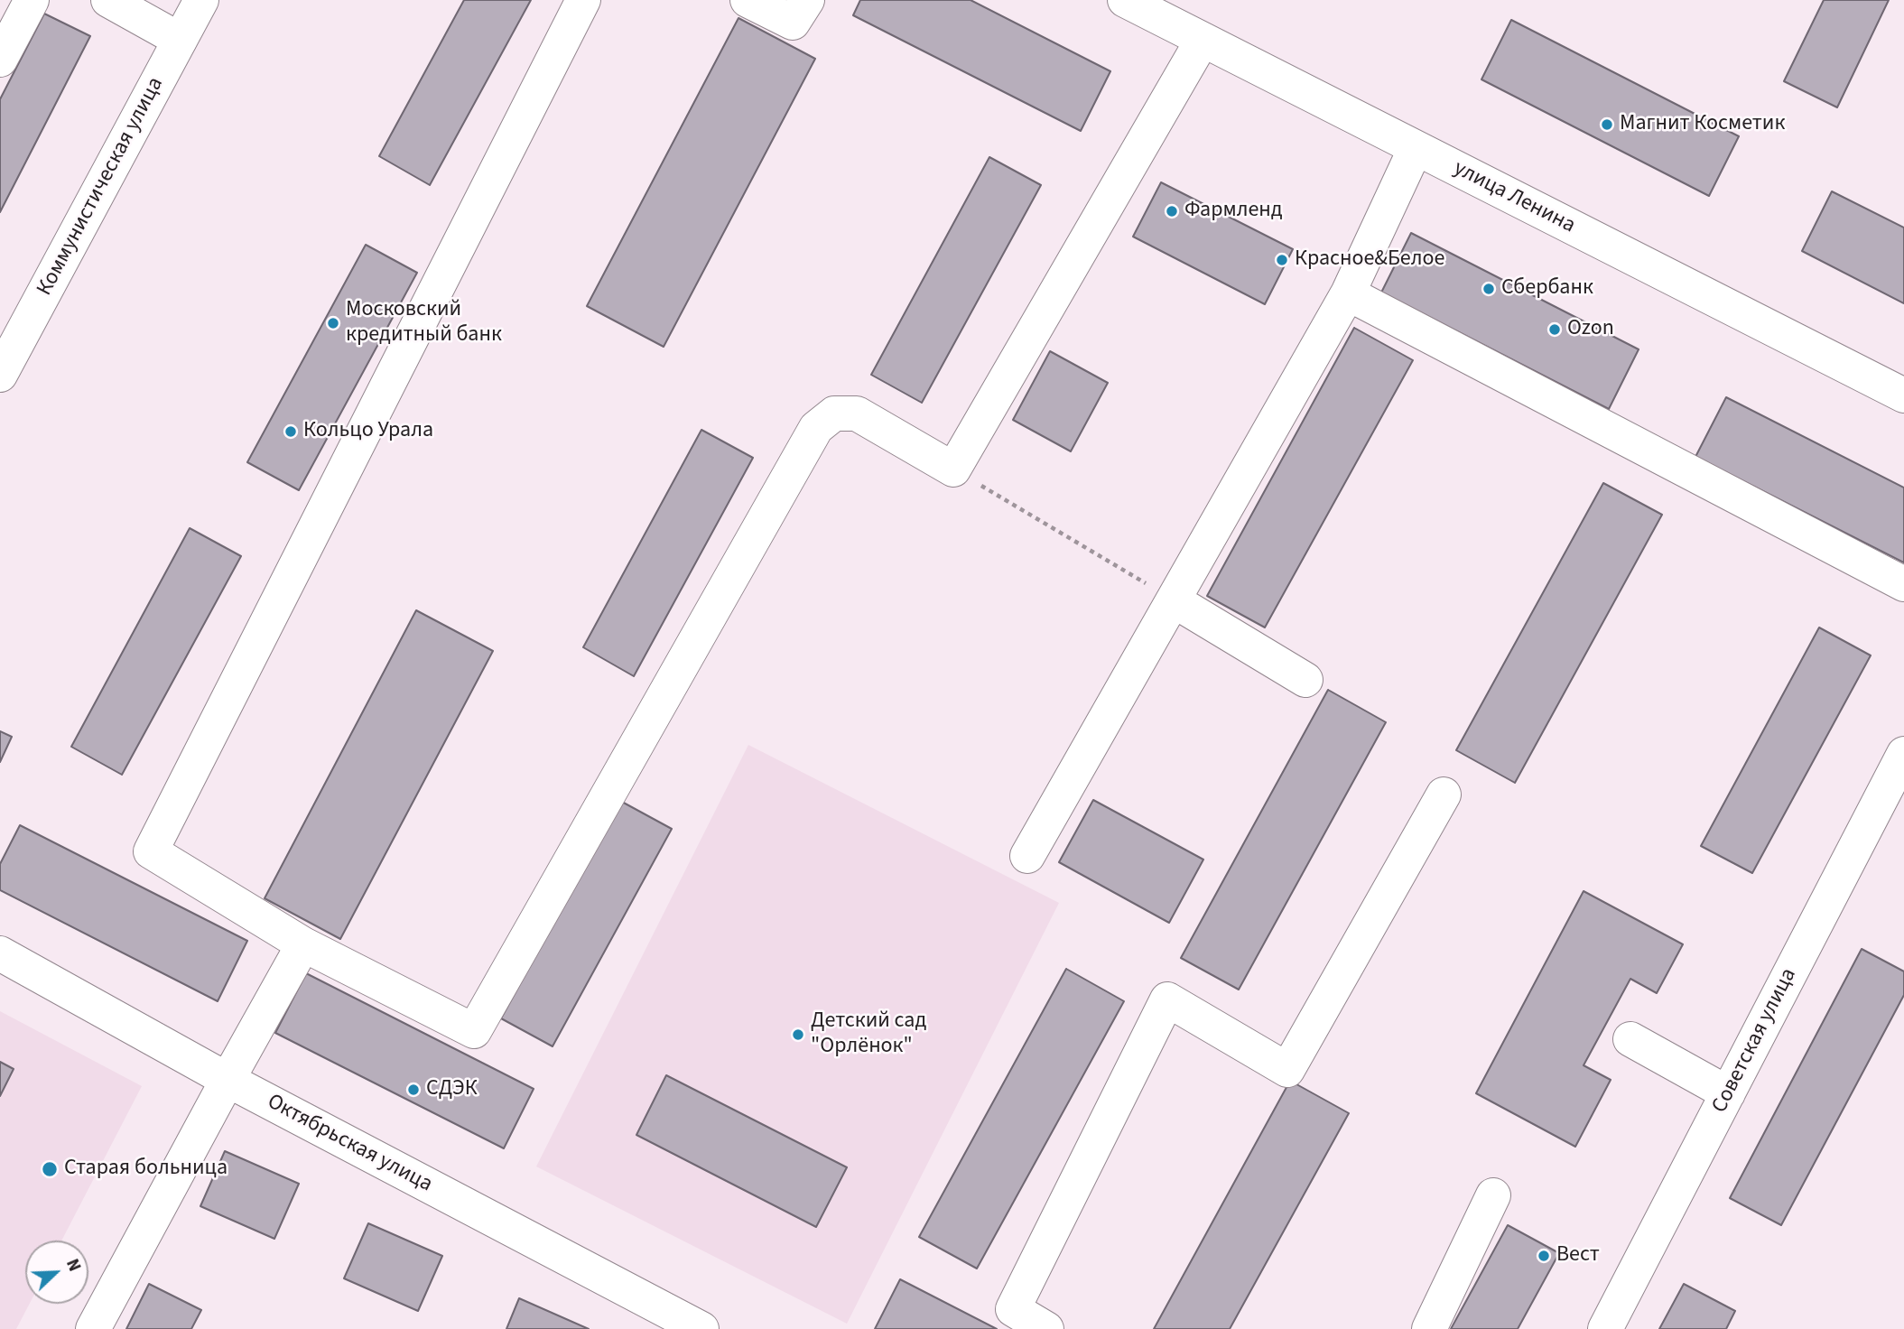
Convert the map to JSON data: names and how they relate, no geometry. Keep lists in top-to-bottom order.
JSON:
{
  "streets": {
    "street": [
      "Коммунистическая улица",
      "улица Ленина",
      "Советская улица",
      "Октябрьская улица"
    ]
  },
  "places": [
    "Магнит Косметик",
    "Фармленд",
    "Красное&Белое",
    "Сбербанк",
    "Московский кредитный банк",
    "Ozon",
    "Кольцо Урала",
    "Детский сад \"Орлёнок\"",
    "СДЭК",
    "Старая больница",
    "Вест"
  ],
  "north": "top right"
}
